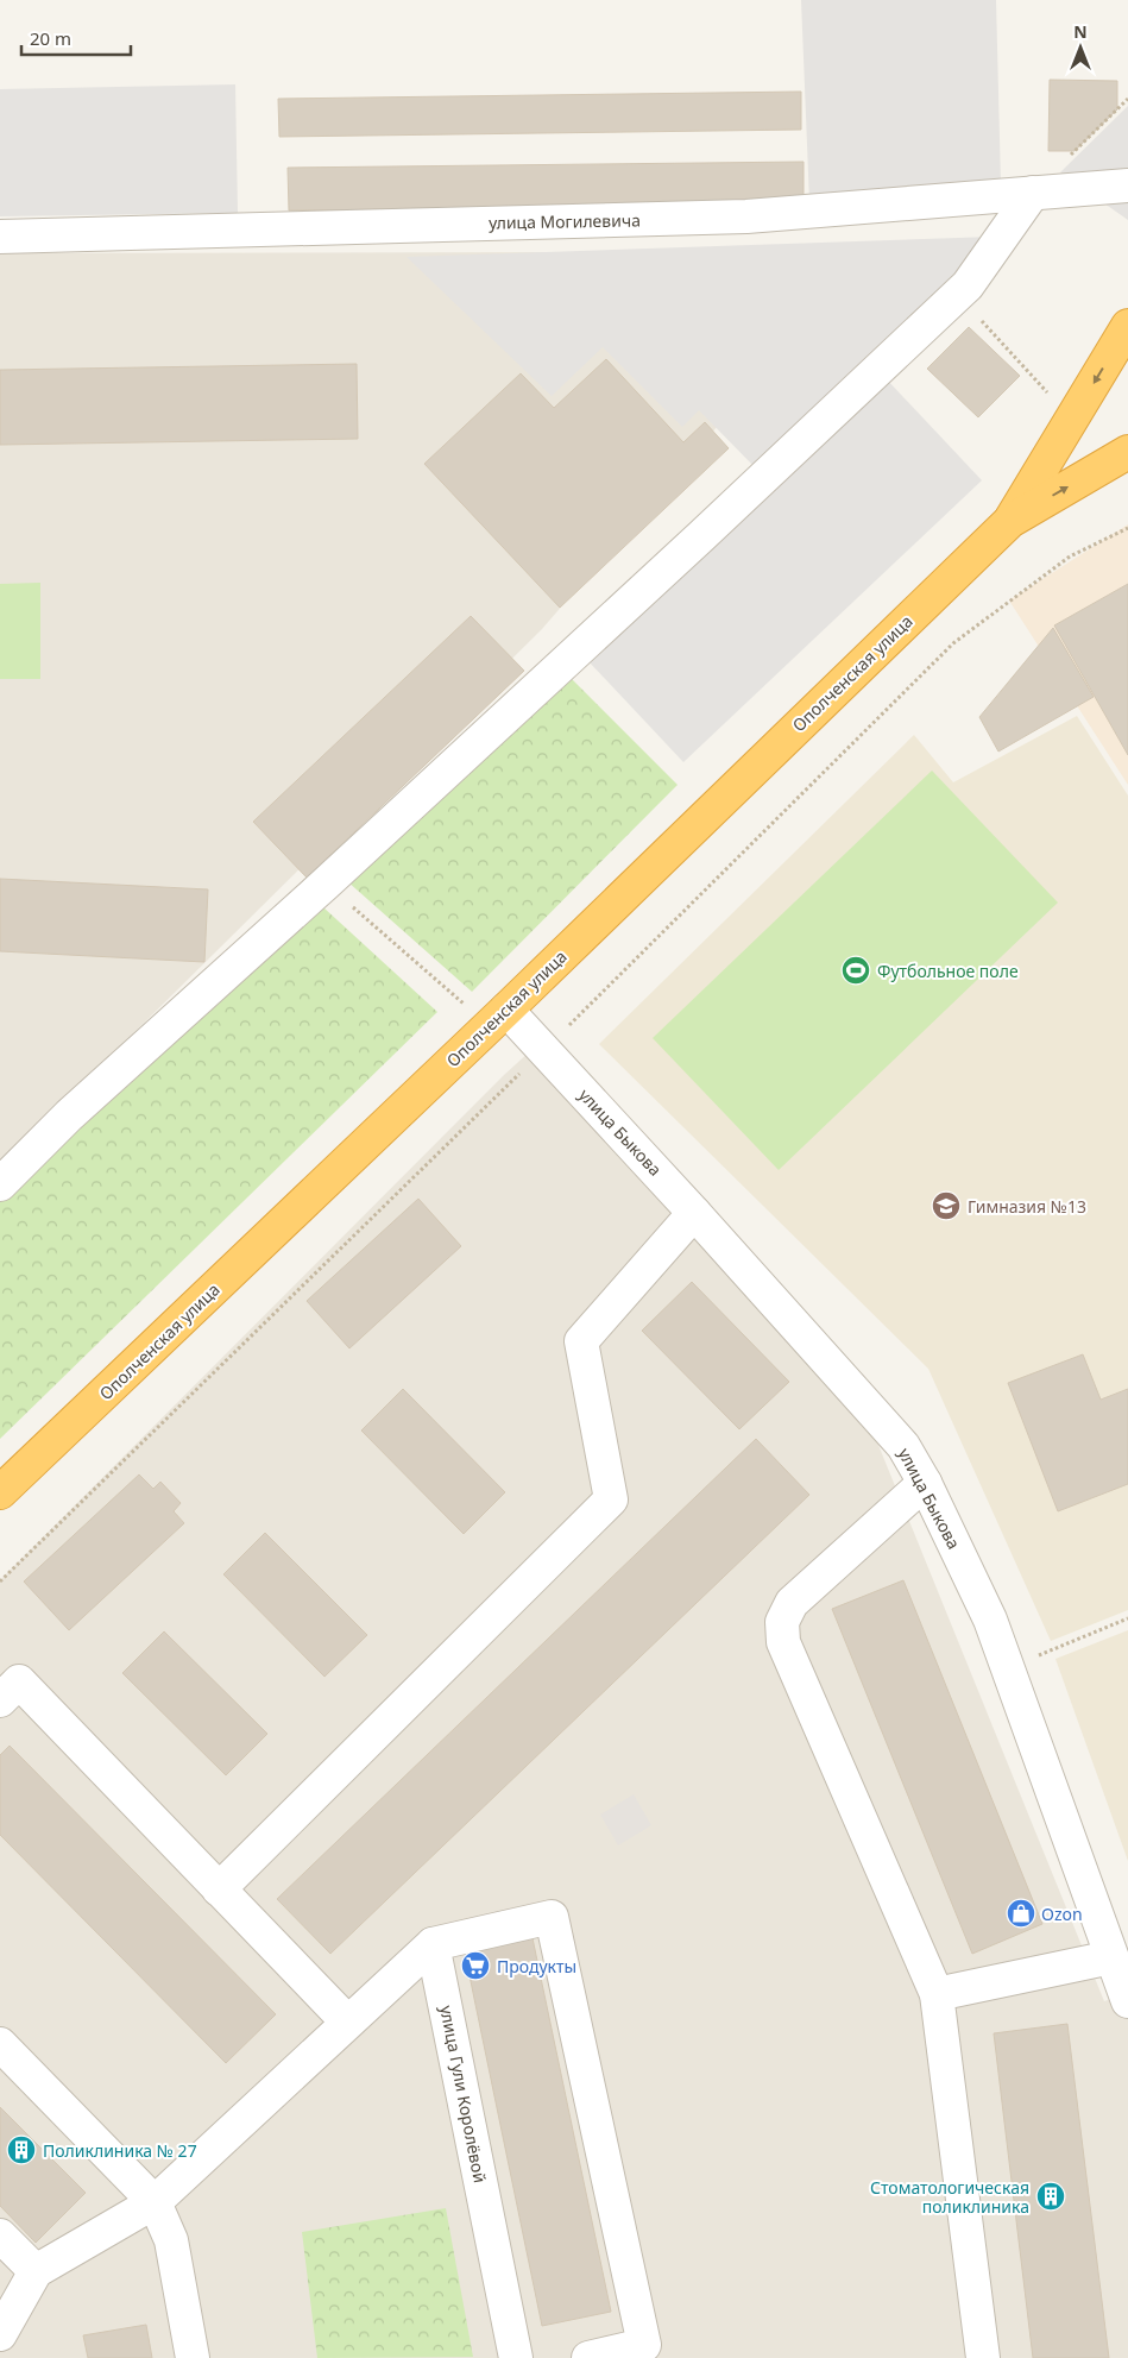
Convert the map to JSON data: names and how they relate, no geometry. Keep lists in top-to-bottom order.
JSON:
{
  "streets": {
    "highway": ["Ополченская улица"],
    "street": ["улица Могилевича", "улица Быкова", "улица Гули Королёвой"]
  },
  "crossings": [
    ["Ополченская улица", "улица Быкова"]
  ],
  "places": {
    "sports": ["Футбольное поле"],
    "school or university": ["Гимназия №13"],
    "shop": ["Ozon"],
    "supermarket": ["Продукты"],
    "building": ["Поликлиника № 27", "Стоматологическая поликлиника"]
  },
  "scale_bar": "20 m",
  "north": "top"
}
